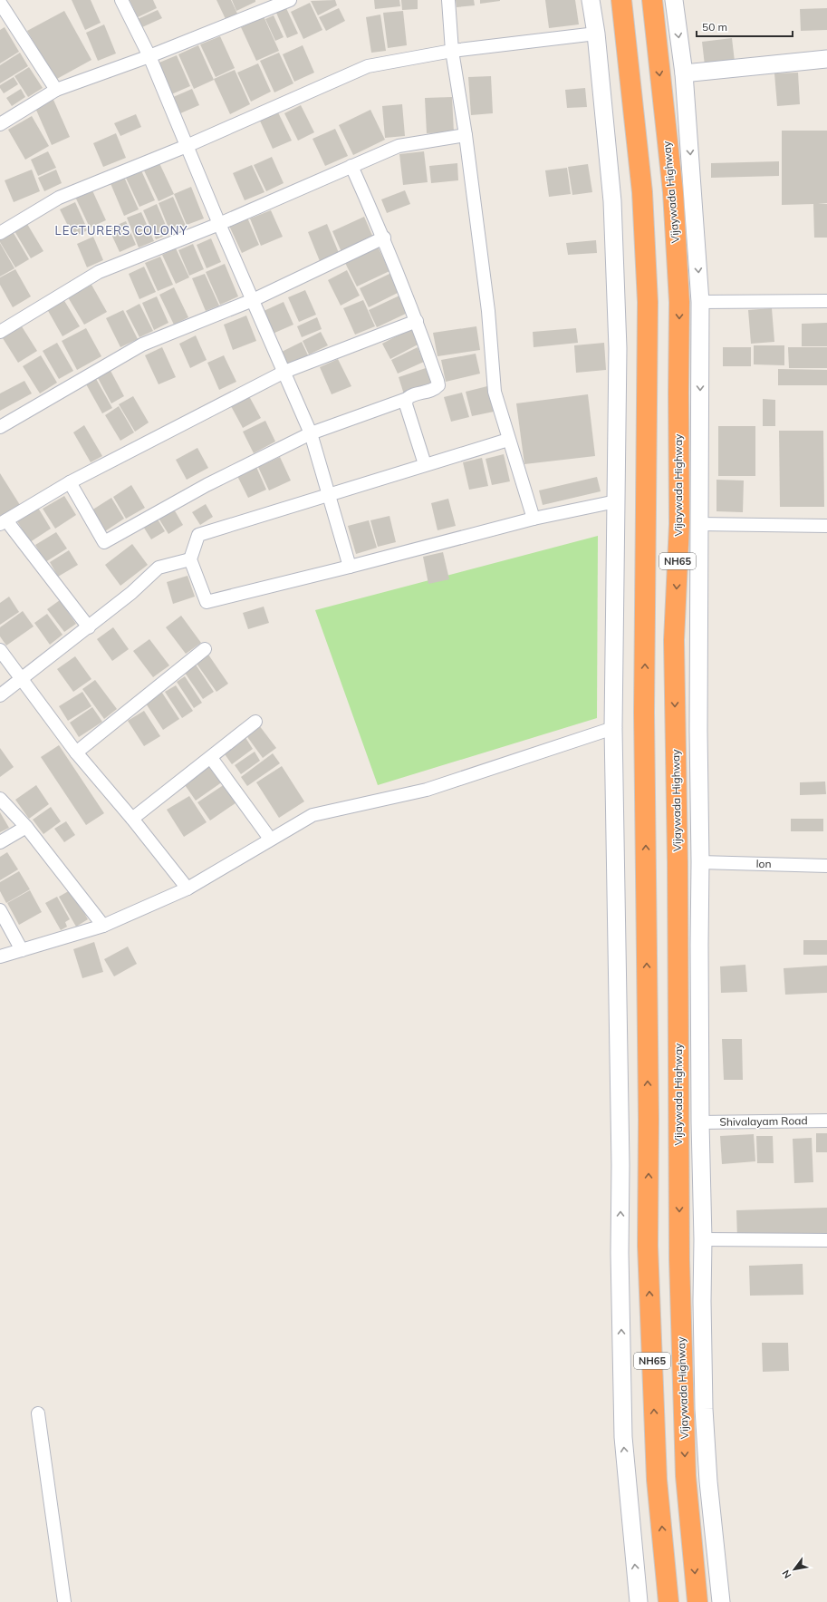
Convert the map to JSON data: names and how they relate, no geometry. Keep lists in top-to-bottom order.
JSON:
{
  "streets": {
    "highway": ["Vijaywada Highway", "NH65"],
    "street": ["Ion", "Shivalayam Road"]
  },
  "districts": ["LECTURERS COLONY"],
  "scale_bar": "50 m",
  "north": "bottom left"
}
